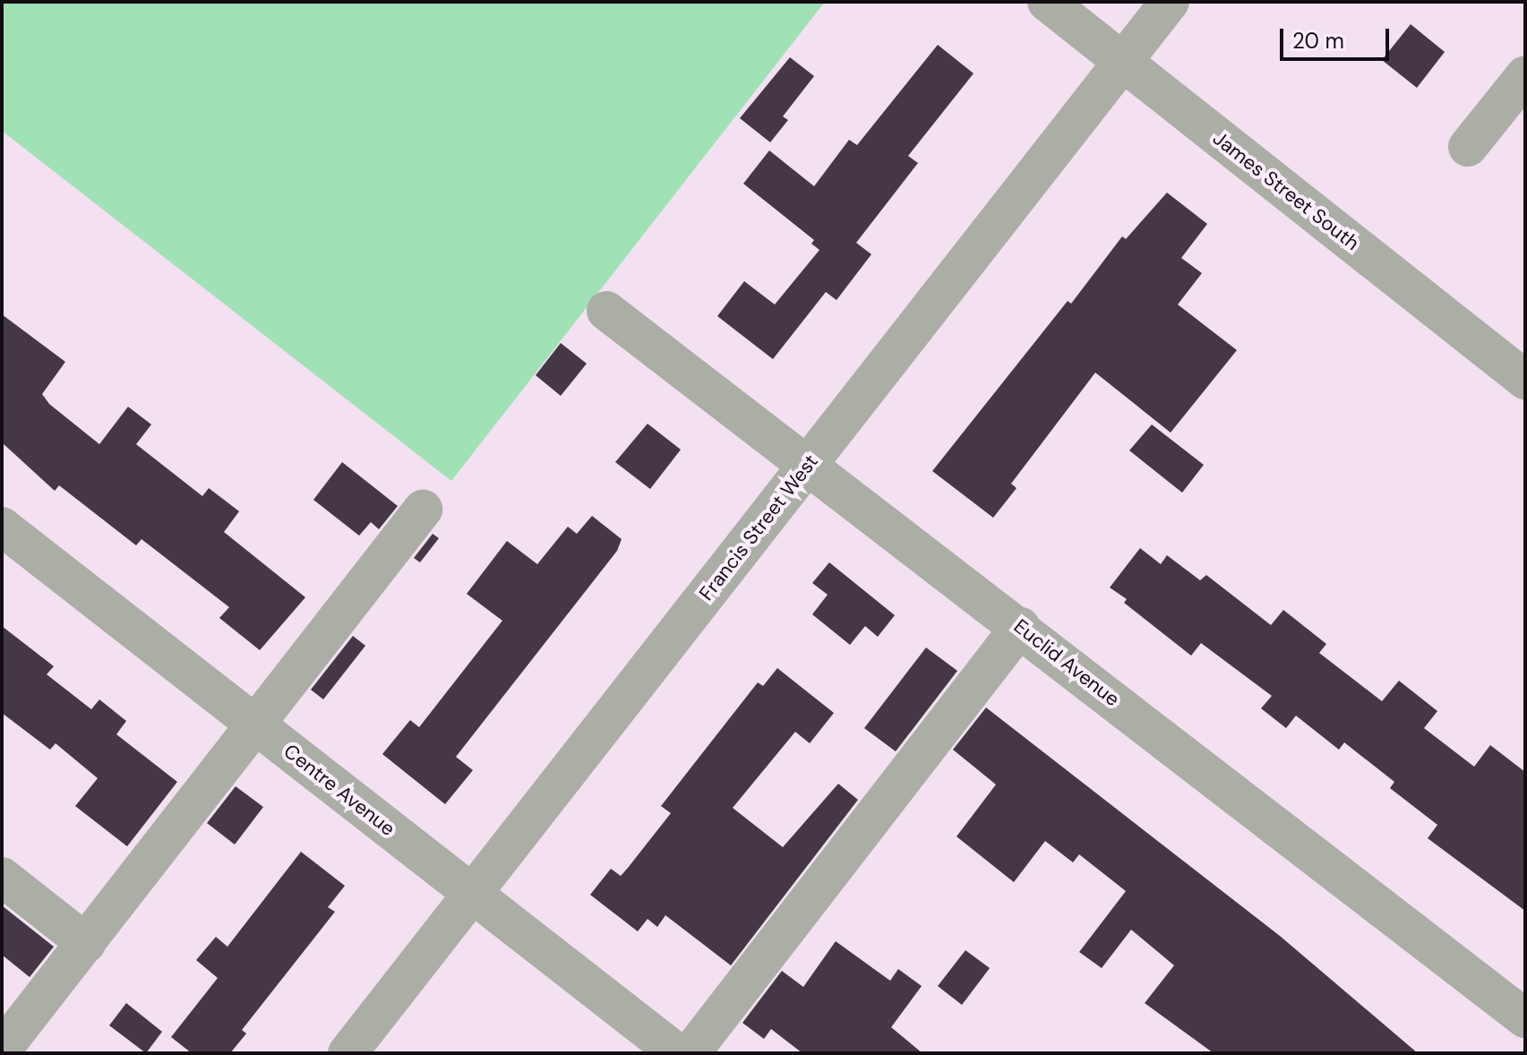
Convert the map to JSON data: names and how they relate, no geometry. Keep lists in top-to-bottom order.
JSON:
{
  "streets": {
    "street": [
      "James Street South",
      "Francis Street West",
      "Euclid Avenue",
      "Centre Avenue"
    ]
  },
  "crossings": [
    ["James Street South", "Francis Street West"],
    ["Francis Street West", "Euclid Avenue"],
    ["Francis Street West", "Centre Avenue"]
  ],
  "scale_bar": "20 m"
}
